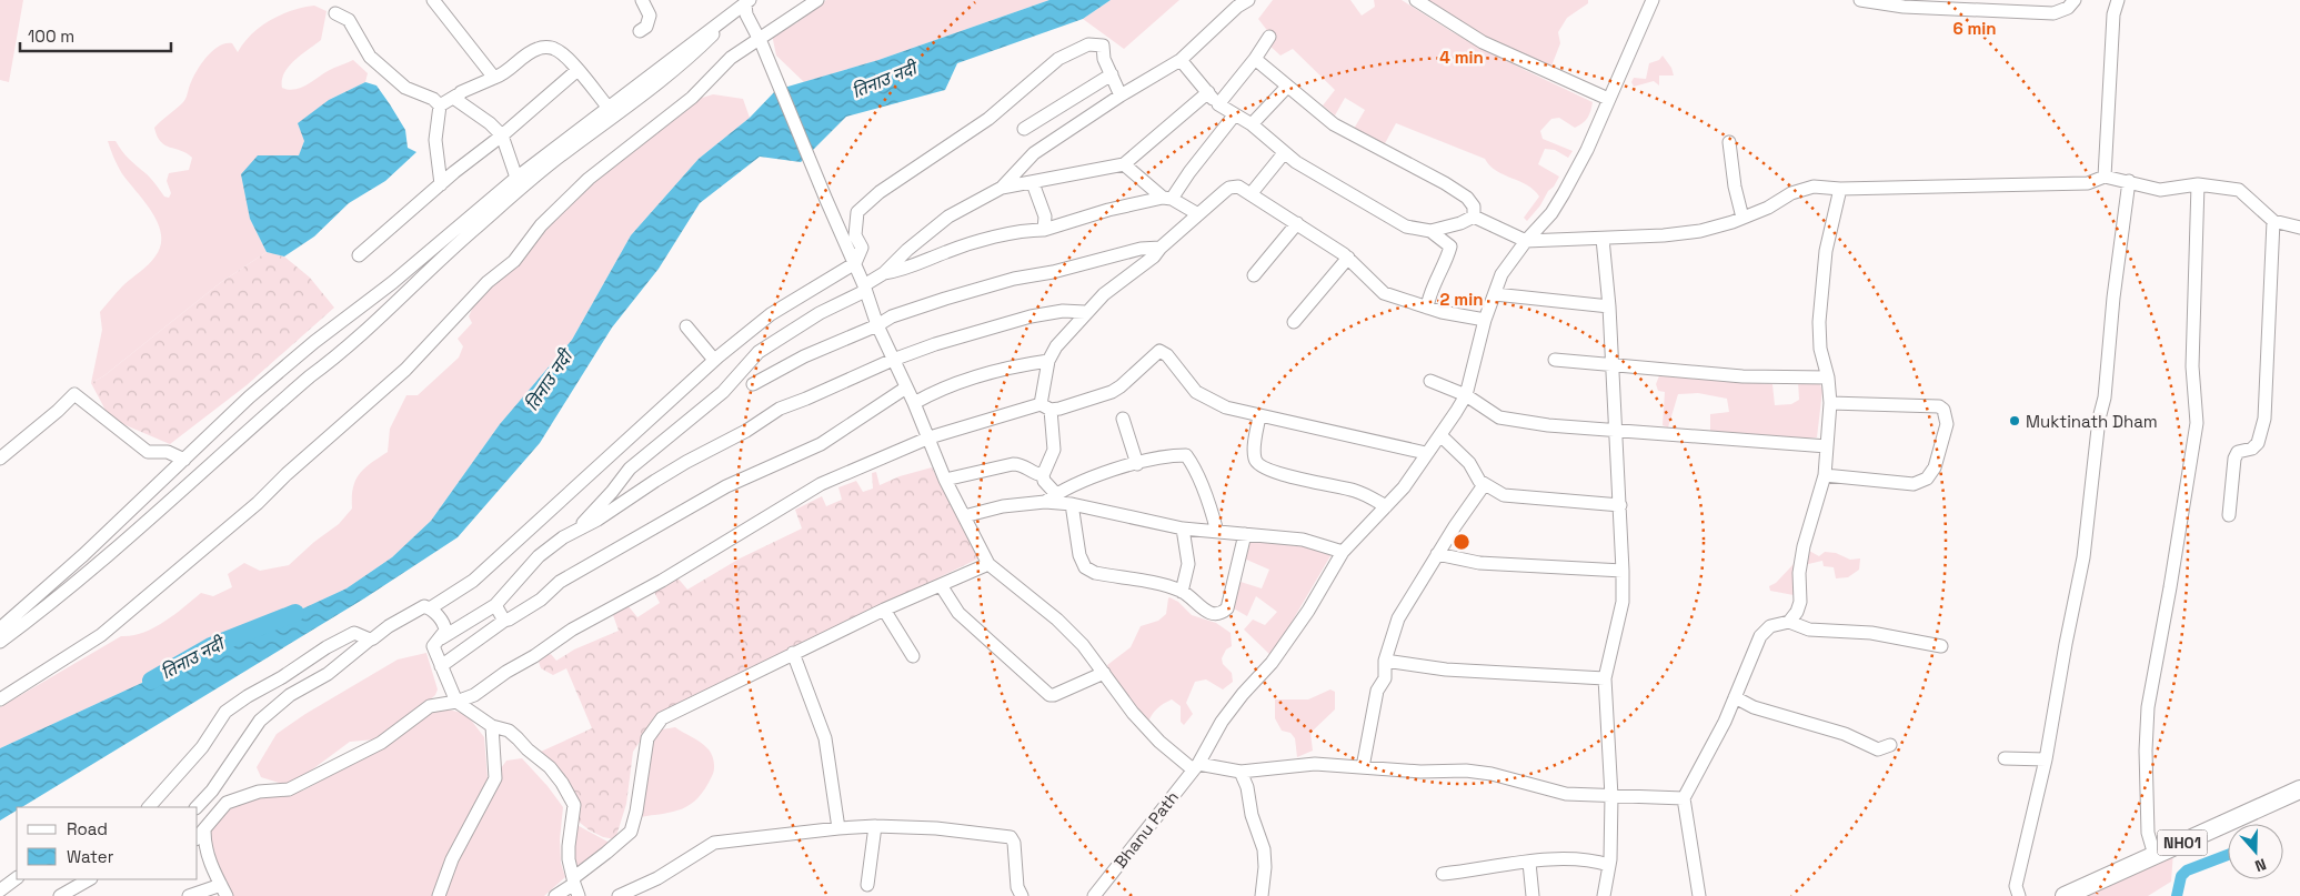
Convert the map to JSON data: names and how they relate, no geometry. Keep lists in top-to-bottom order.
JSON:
{
  "streets": {
    "highway": ["NH01"],
    "street": ["Bhanu Path"]
  },
  "water": ["तिनाउ नदी"],
  "places": ["Muktinath Dham"],
  "legend": ["Road", "Water"],
  "scale_bar": "100 m",
  "north": "bottom",
  "rings": ["6 min", "4 min", "2 min"]
}
